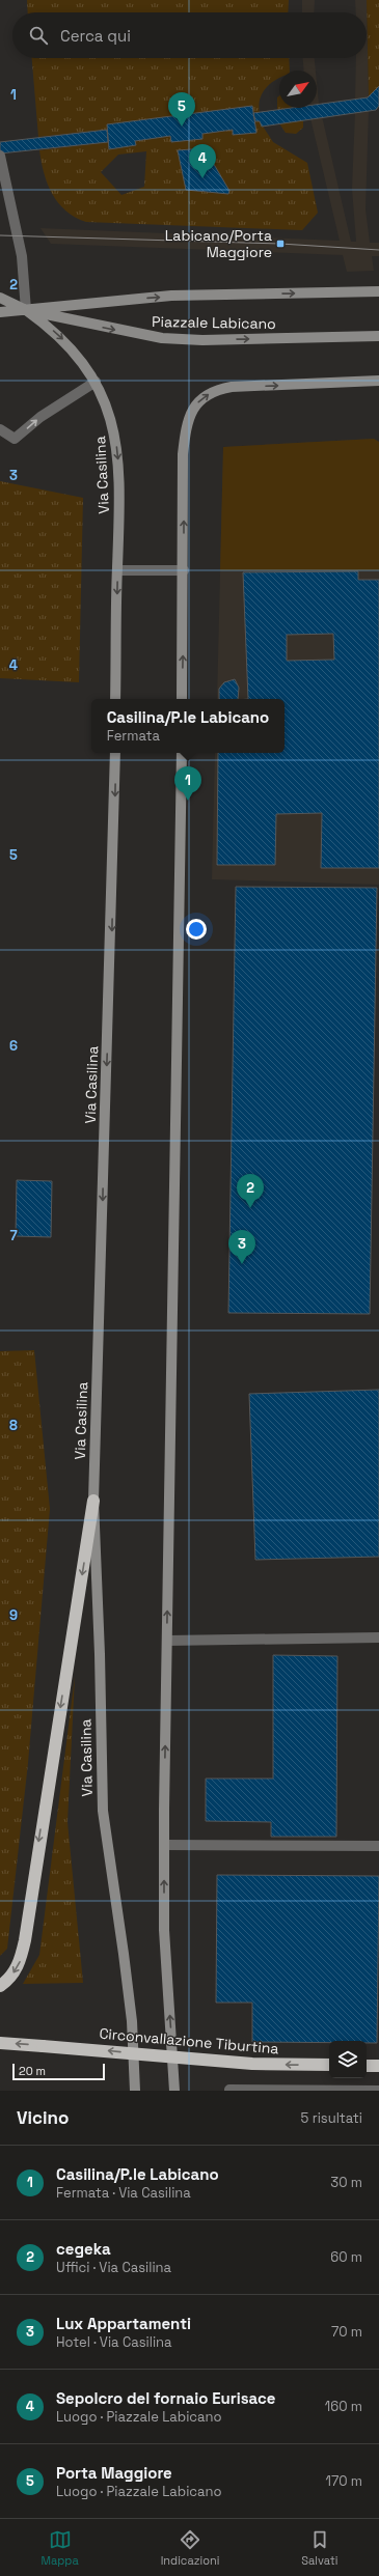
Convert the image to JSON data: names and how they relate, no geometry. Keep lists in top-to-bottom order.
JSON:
{
  "streets": {
    "highway": ["Circonvallazione Tiburtina"],
    "main road": ["Piazzale Labicano", "Via Casilina"]
  },
  "crossings": [
    ["Piazzale Labicano", "Via Casilina"]
  ],
  "one_way": ["Piazzale Labicano", "Circonvallazione Tiburtina"],
  "places": {
    "transit": ["Labicano/Porta Maggiore"]
  },
  "scale_bar": "20 m",
  "north": "top right",
  "page": {
    "search": "Cerca qui",
    "pins": [
      "5",
      "4",
      "1",
      "2",
      "3"
    ],
    "popup": ["Casilina/P.le Labicano", "Fermata"],
    "scale": "20 m",
    "heading": ["Vicino", "5 risultati"],
    "list": [
      {
        "mark": "1",
        "name": "Casilina/P.le Labicano",
        "note": "Fermata · Via Casilina",
        "value": "30 m"
      },
      {
        "mark": "2",
        "name": "cegeka",
        "note": "Uffici · Via Casilina",
        "value": "60 m"
      },
      {
        "mark": "3",
        "name": "Lux Appartamenti",
        "note": "Hotel · Via Casilina",
        "value": "70 m"
      },
      {
        "mark": "4",
        "name": "Sepolcro del fornaio Eurisace",
        "note": "Luogo · Piazzale Labicano",
        "value": "160 m"
      },
      {
        "mark": "5",
        "name": "Porta Maggiore",
        "note": "Luogo · Piazzale Labicano",
        "value": "170 m"
      }
    ],
    "nav": ["Mappa", "Indicazioni", "Salvati"]
  },
  "grid": {
    "rows": [
      "1",
      "2",
      "3",
      "4",
      "5",
      "6",
      "7",
      "8",
      "9"
    ]
  }
}
